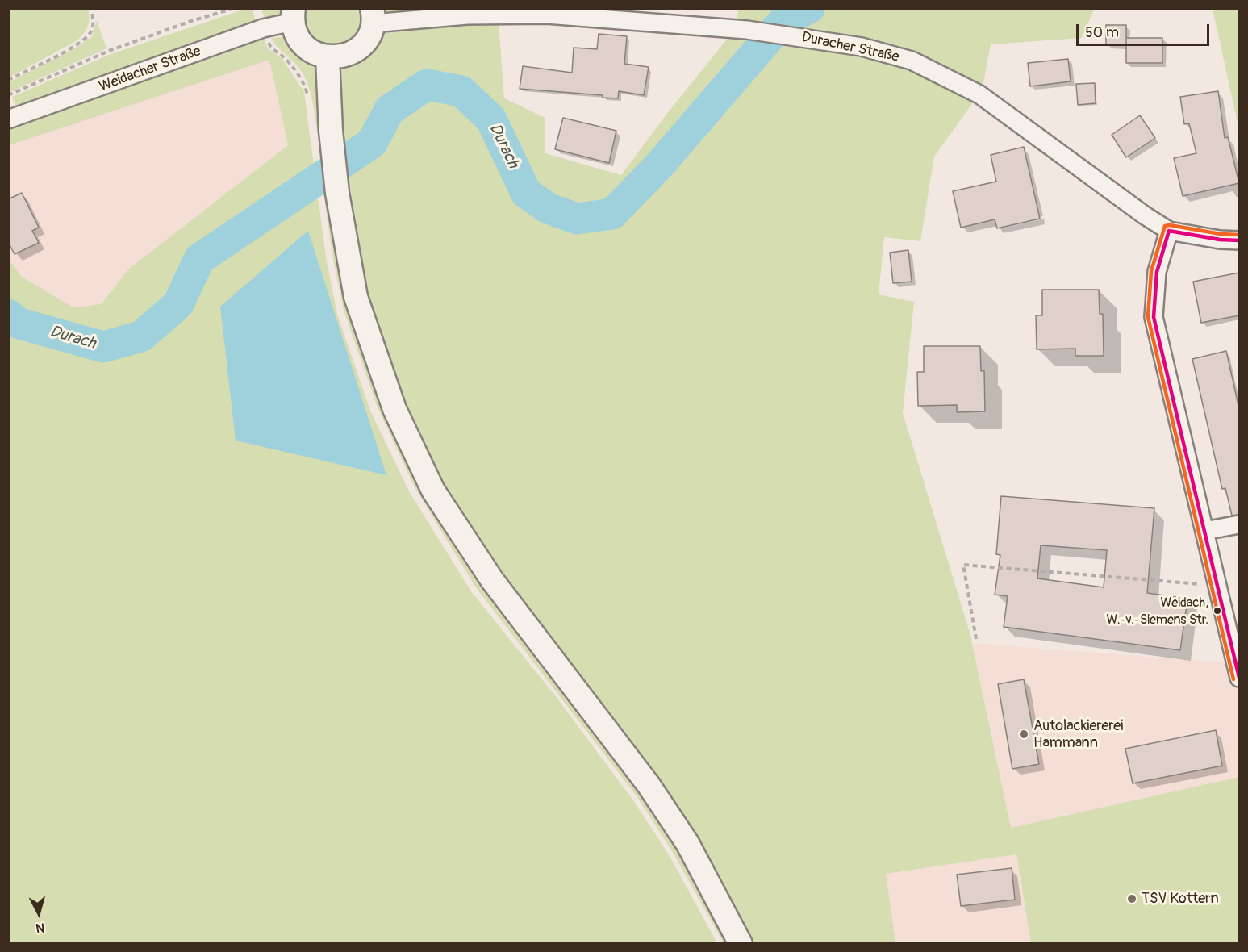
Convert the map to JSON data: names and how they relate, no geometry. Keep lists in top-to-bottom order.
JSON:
{
  "streets": {
    "street": ["Duracher Straße", "Weidacher Straße"]
  },
  "water": ["Durach"],
  "places": ["Weidach, W.-v.-Siemens Str.", "Autolackiererei Hammann", "TSV Kottern"],
  "scale_bar": "50 m",
  "north": "bottom"
}
